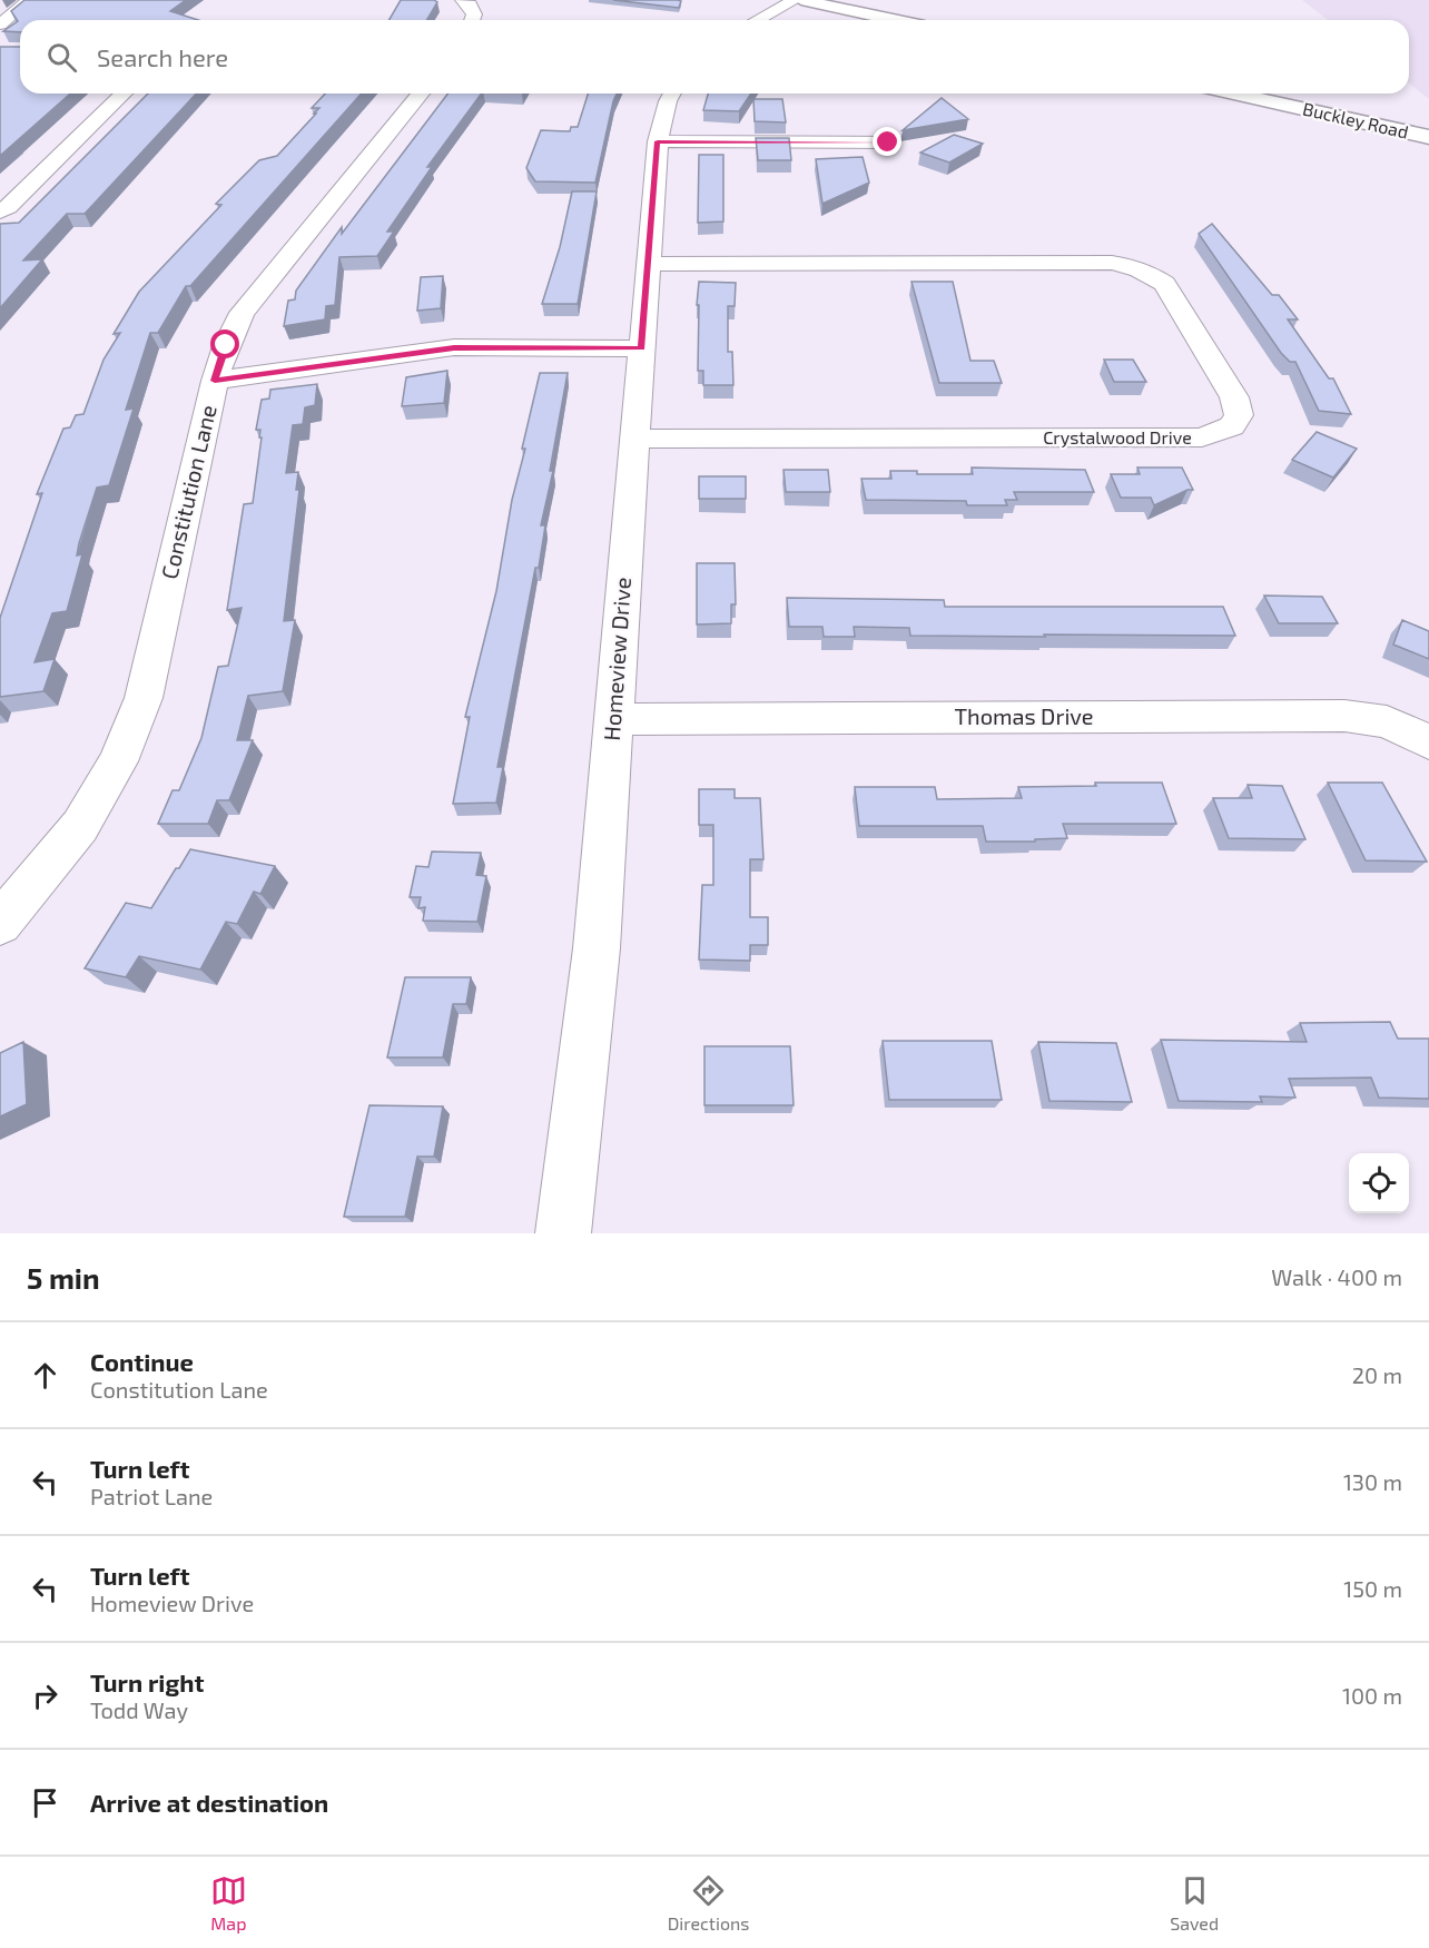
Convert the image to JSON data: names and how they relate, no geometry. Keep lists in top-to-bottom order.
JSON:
{
  "streets": {
    "street": [
      "Buckley Road",
      "Crystalwood Drive",
      "Constitution Lane",
      "Homeview Drive",
      "Thomas Drive"
    ]
  },
  "crossings": [
    ["Crystalwood Drive", "Homeview Drive"],
    ["Homeview Drive", "Thomas Drive"]
  ],
  "page": {
    "search": "Search here",
    "heading": ["5 min", "Walk · 400 m"],
    "list": [
      ["Continue", "Constitution Lane", "20 m"],
      ["Turn left", "Patriot Lane", "130 m"],
      ["Turn left", "Homeview Drive", "150 m"],
      ["Turn right", "Todd Way", "100 m"],
      "Arrive at destination"
    ],
    "nav": ["Map", "Directions", "Saved"]
  }
}
